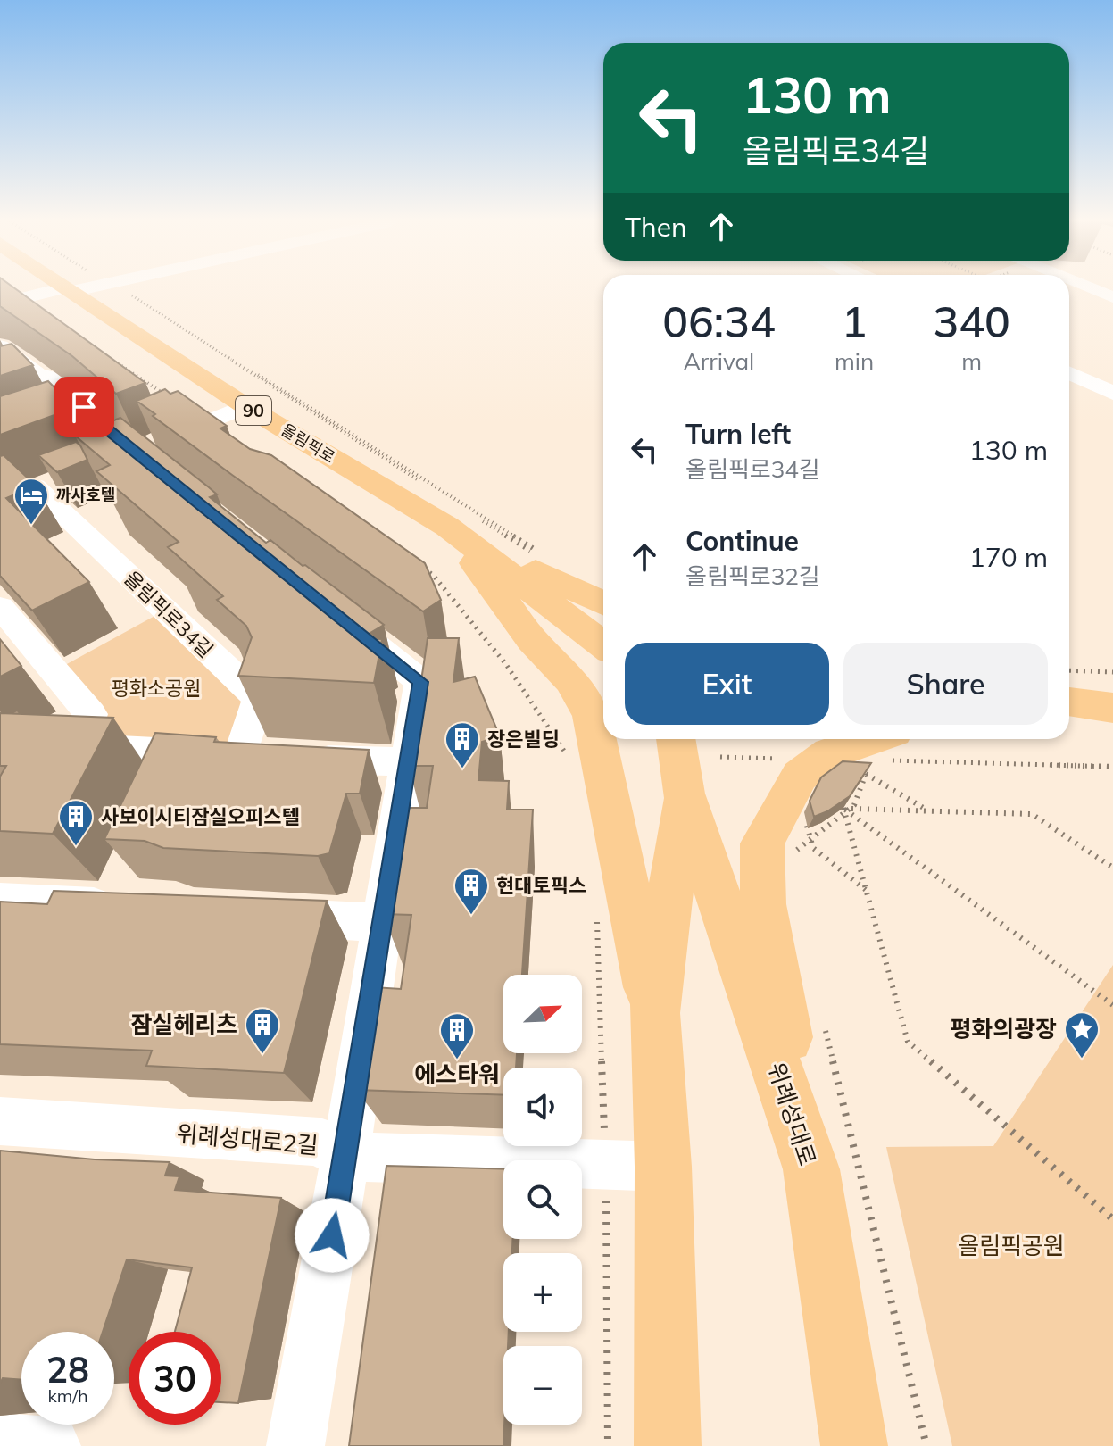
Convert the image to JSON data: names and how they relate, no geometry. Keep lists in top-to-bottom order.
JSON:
{
  "streets": {
    "main road": ["90", "올림픽로", "위례성대로"],
    "street": ["올림픽로34길", "위례성대로2길"]
  },
  "crossings": [
    ["90", "올림픽로"],
    ["위례성대로", "위례성대로2길"]
  ],
  "parks": ["평화소공원", "올림픽공원"],
  "places": {
    "hotel": ["까사호텔"],
    "building": [
      "장은빌딩",
      "사보이시티잠실오피스텔",
      "현대토픽스",
      "잠실헤리츠",
      "에스타워"
    ],
    "place": ["평화의광장"]
  },
  "north": "top right",
  "page": {
    "turn": ["130 m", "올림픽로34길"],
    "then": "Then",
    "eta": [
      "06:34",
      "Arrival",
      "1",
      "min",
      "340",
      "m"
    ],
    "list": [
      {
        "name": "Turn left",
        "note": "올림픽로34길",
        "value": "130 m"
      },
      {
        "name": "Continue",
        "note": "올림픽로32길",
        "value": "170 m"
      }
    ],
    "buttons": ["Exit", "Share"],
    "map_buttons": ["+", "−"],
    "speed": "28 km/h",
    "limit": "30"
  }
}
